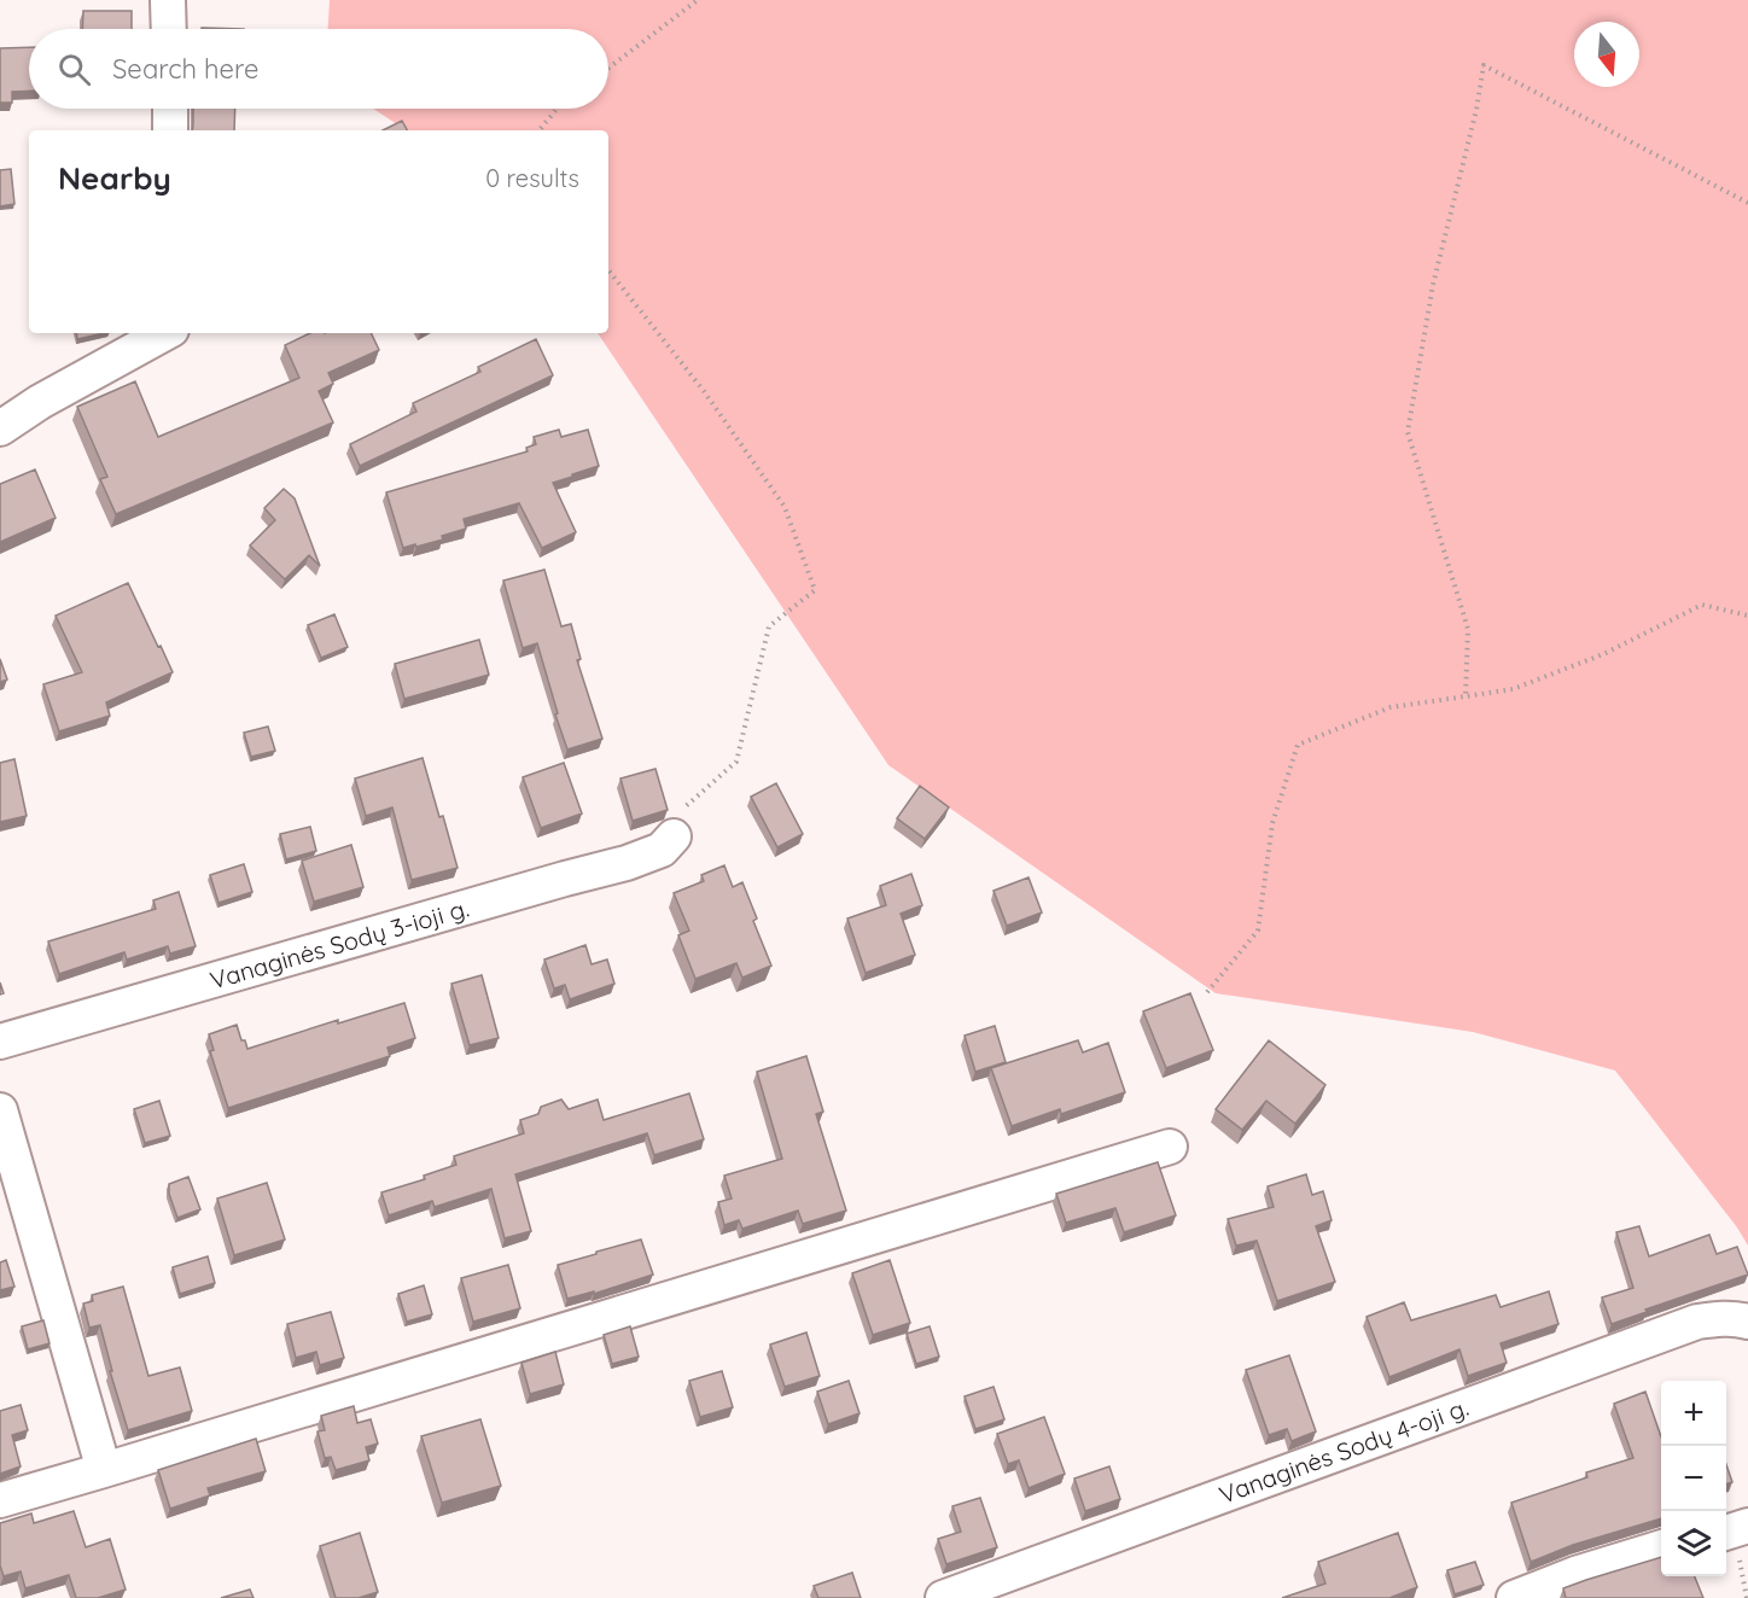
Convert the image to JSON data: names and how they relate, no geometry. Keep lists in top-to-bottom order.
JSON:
{
  "streets": {
    "street": ["Vanaginės Sodų 3-ioji g.", "Vanaginės Sodų 4-oji g."]
  },
  "north": "bottom",
  "page": {
    "search": "Search here",
    "heading": ["Nearby", "0 results"],
    "map_buttons": ["+", "−"]
  }
}
